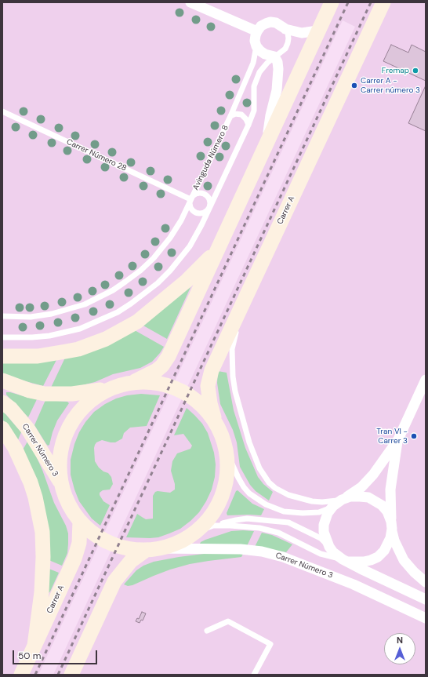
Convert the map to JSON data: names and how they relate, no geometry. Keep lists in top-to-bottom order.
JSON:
{
  "streets": {
    "main road": ["Carrer A", "Carrer Número 3"],
    "lane": ["Carrer Número 28", "Avinguda Número 8"]
  },
  "crossings": [
    ["Carrer Número 28", "Avinguda Número 8"]
  ],
  "places": ["Fremap", "Carrer A - Carrer número 3", "Tran VI - Carrer 3"],
  "scale_bar": "50 m",
  "north": "top"
}
